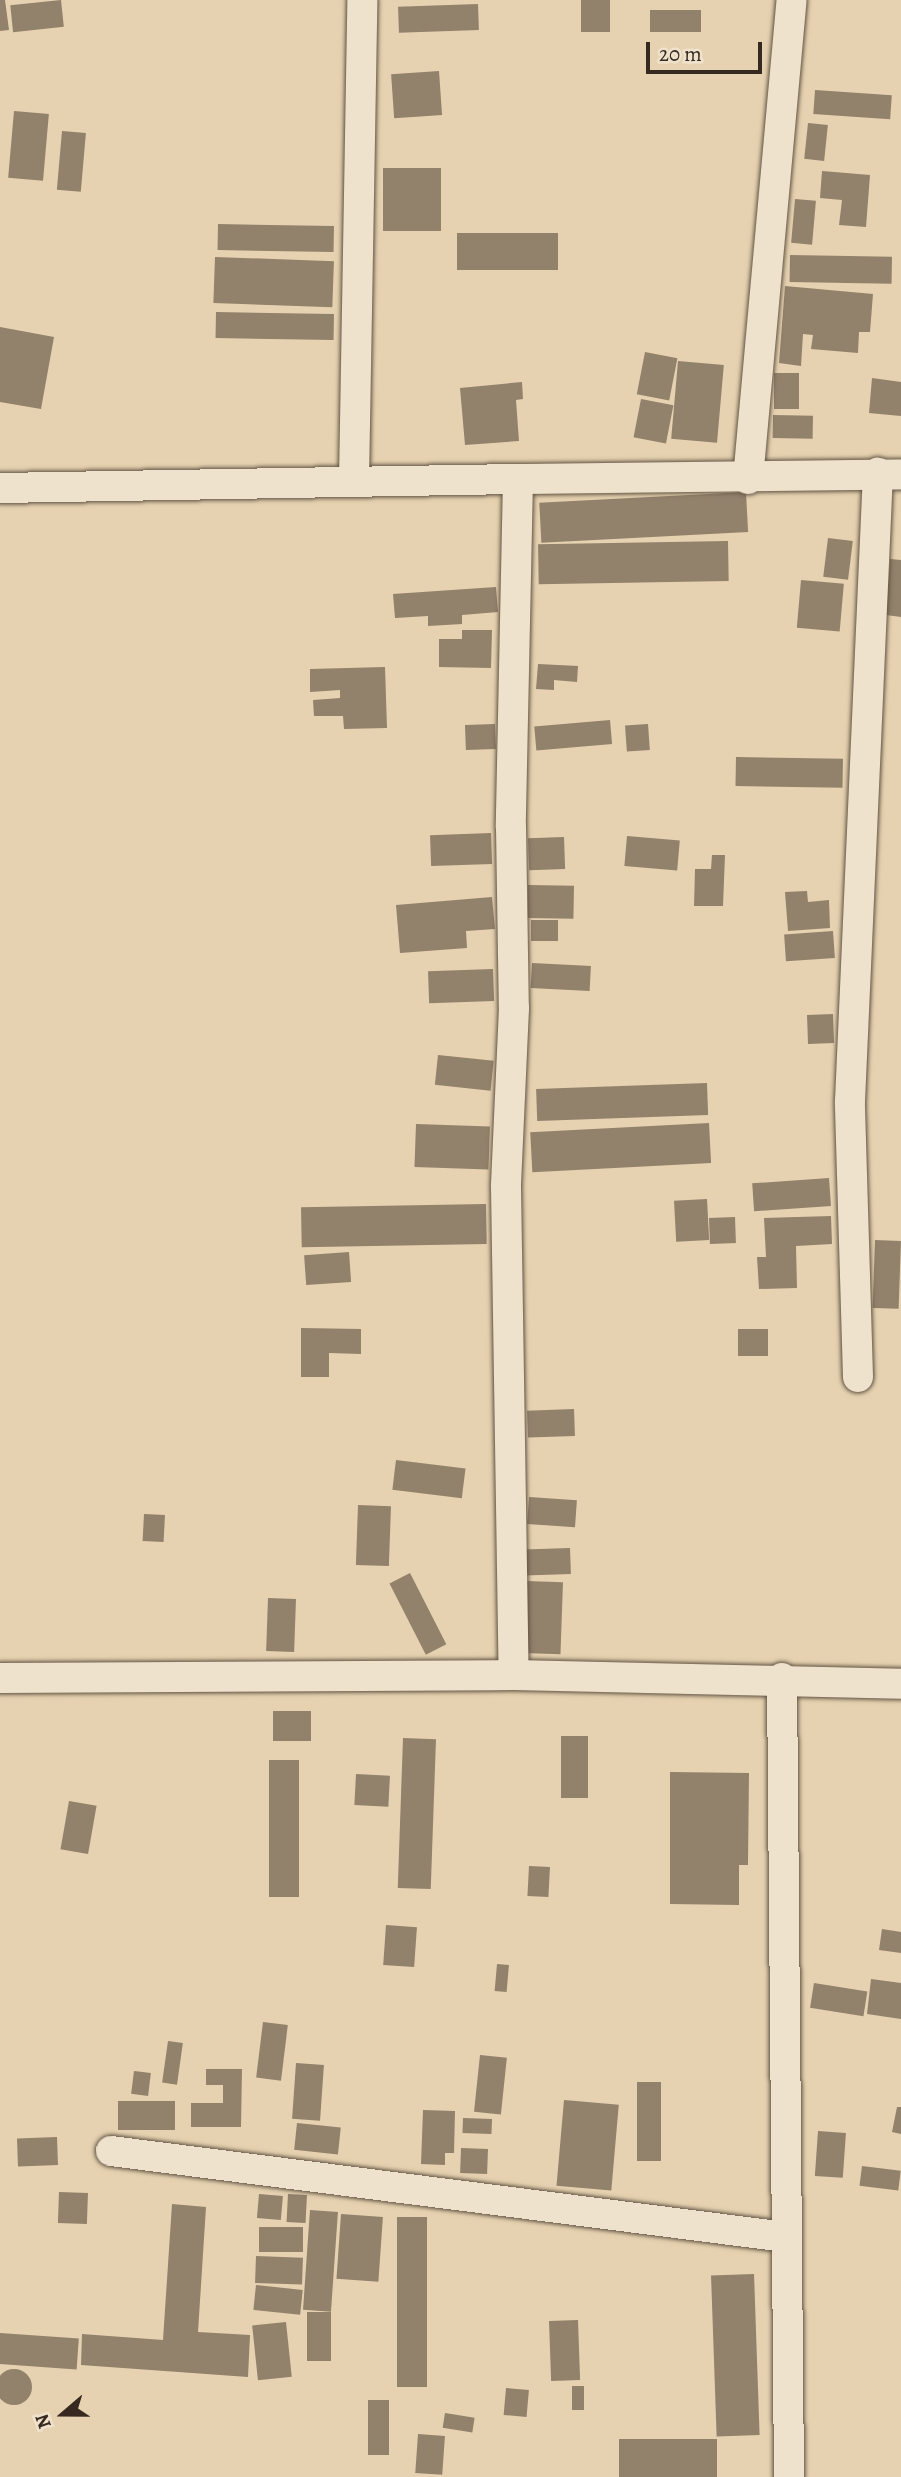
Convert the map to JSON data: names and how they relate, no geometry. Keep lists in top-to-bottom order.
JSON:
{
  "scale_bar": "20 m",
  "north": "left"
}
